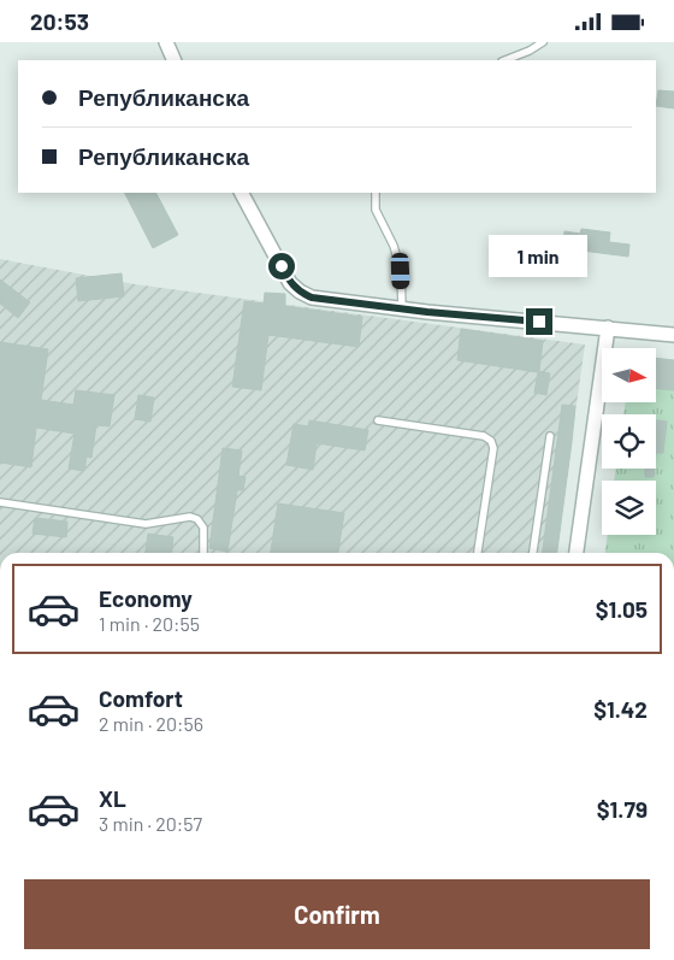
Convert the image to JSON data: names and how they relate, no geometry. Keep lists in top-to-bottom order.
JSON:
{
  "north": "right",
  "page": {
    "status": "20:53",
    "banner": ["Републиканска", "Републиканска"],
    "bubble": "1 min",
    "list": [
      {
        "name": "Economy",
        "note": "1 min · 20:55",
        "value": "$1.05"
      },
      {
        "name": "Comfort",
        "note": "2 min · 20:56",
        "value": "$1.42"
      },
      {
        "name": "XL",
        "note": "3 min · 20:57",
        "value": "$1.79"
      }
    ],
    "buttons": "Confirm"
  }
}
